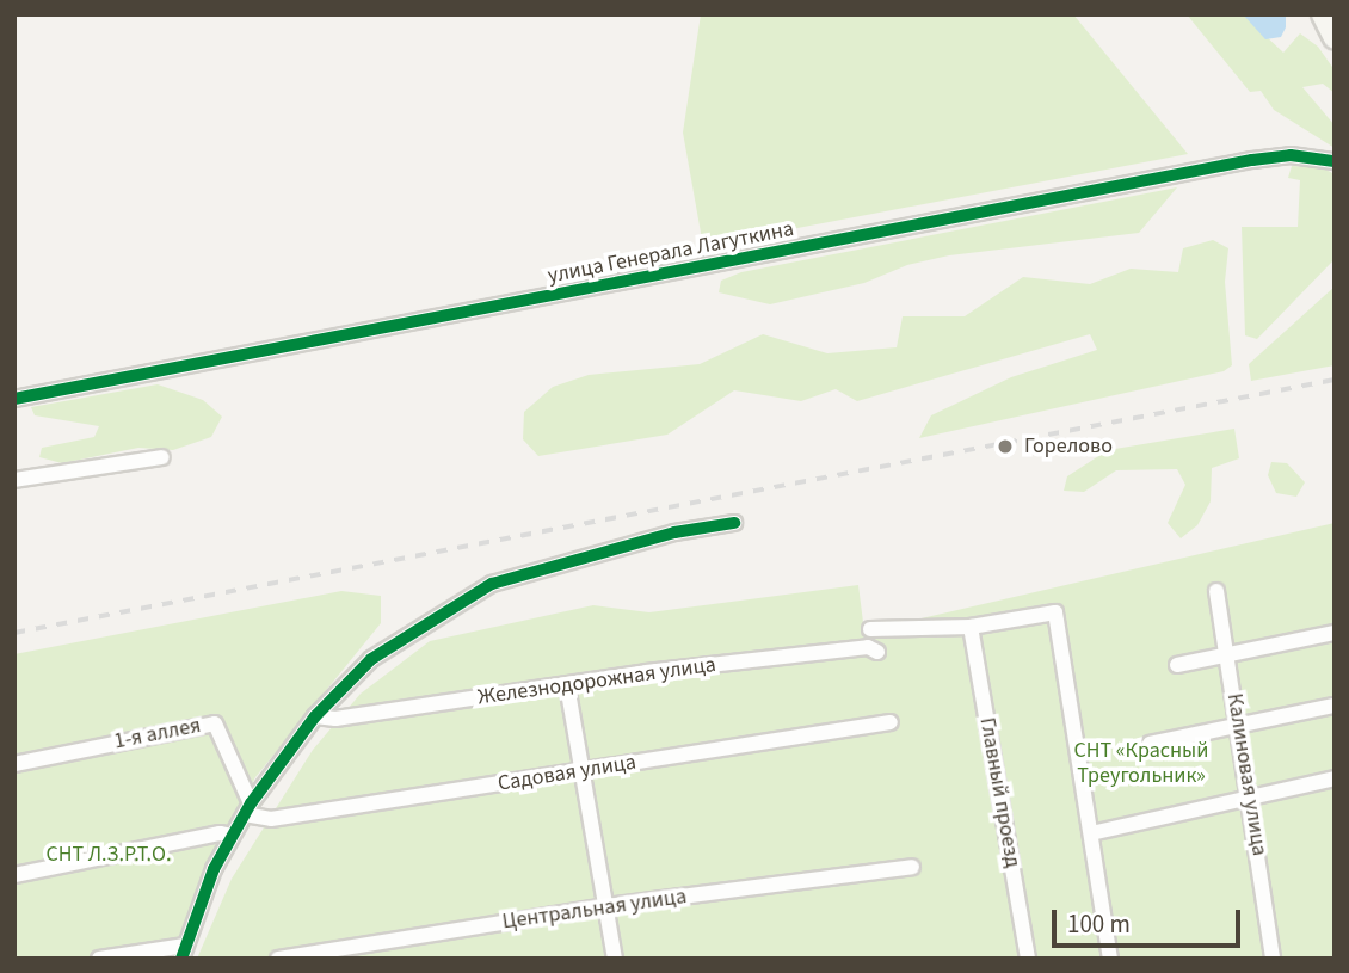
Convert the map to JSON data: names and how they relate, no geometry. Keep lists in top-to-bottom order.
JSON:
{
  "streets": {
    "street": [
      "улица Генерала Лагуткина",
      "Железнодорожная улица",
      "1-я аллея",
      "Садовая улица",
      "Калиновая улица",
      "Главный проезд",
      "Центральная улица"
    ]
  },
  "crossings": [
    ["1-я аллея", "Садовая улица"]
  ],
  "parks": ["СНТ «Красный Треугольник»", "СНТ Л.З.Р.Т.О."],
  "places": ["Горелово"],
  "scale_bar": "100 m"
}
